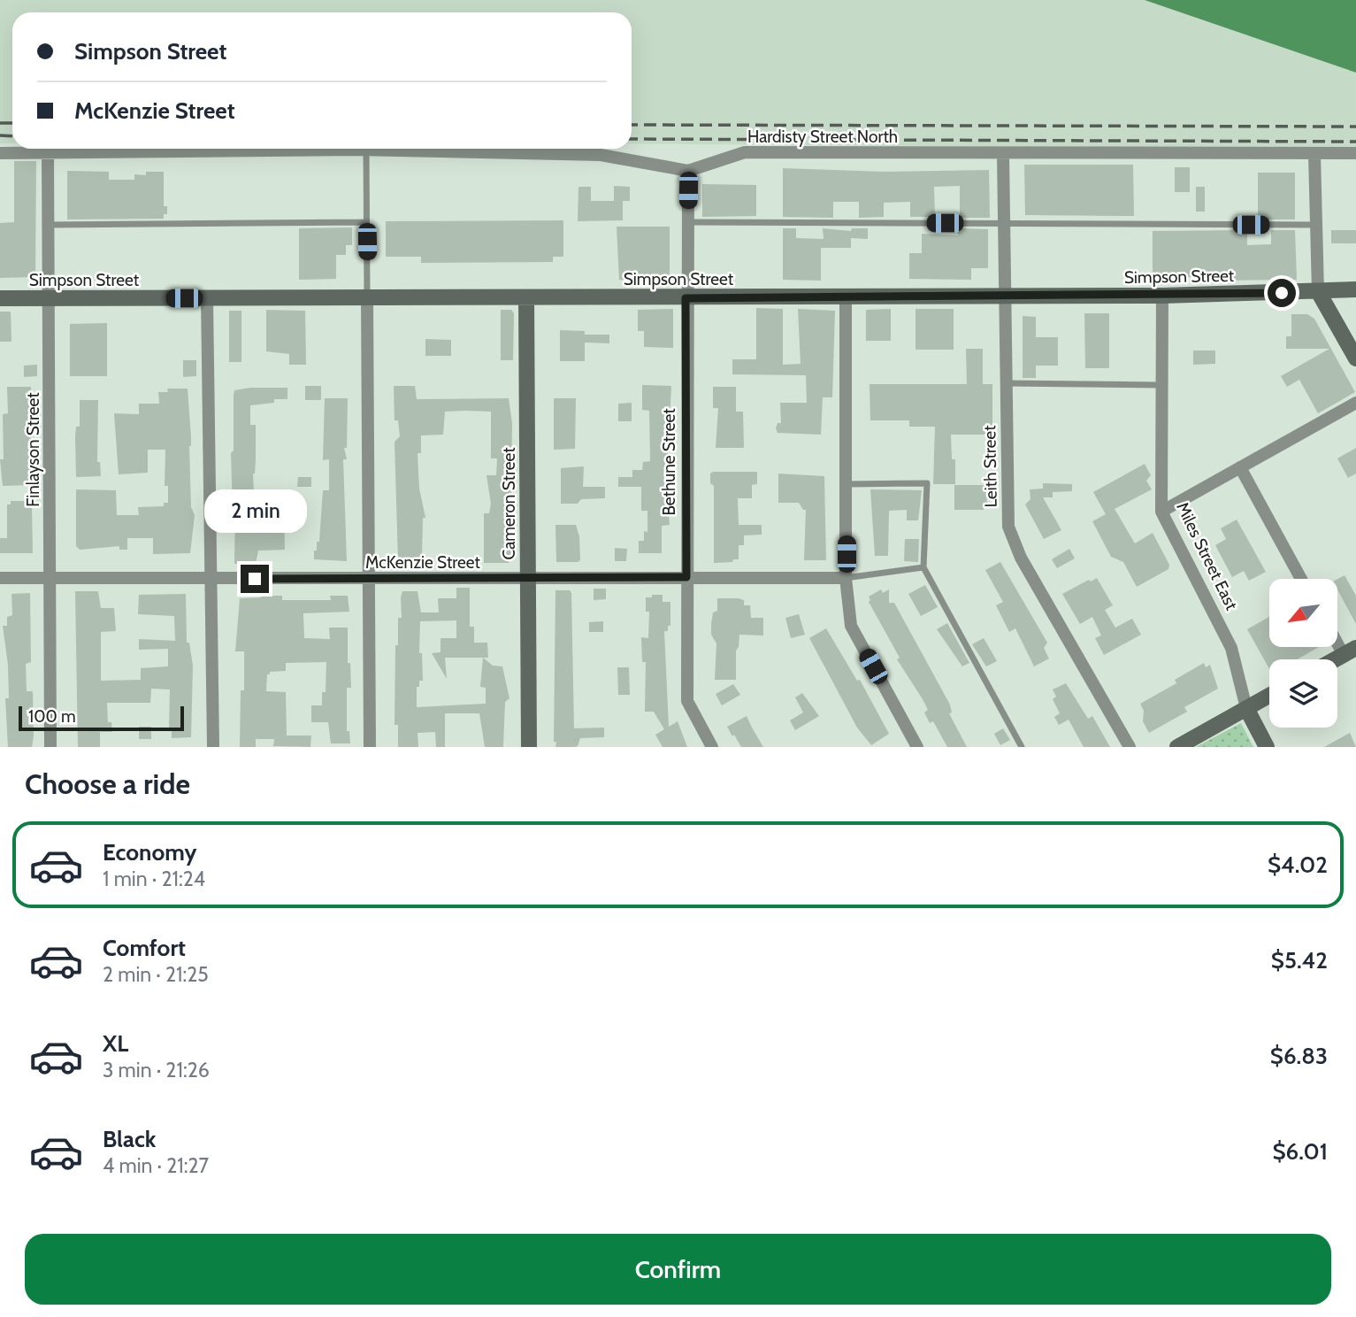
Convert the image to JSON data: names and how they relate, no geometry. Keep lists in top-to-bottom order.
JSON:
{
  "streets": {
    "main road": ["Simpson Street", "Cameron Street", "Miles Street East"],
    "street": [
      "Hardisty Street North",
      "Finlayson Street",
      "Bethune Street",
      "Leith Street",
      "McKenzie Street"
    ]
  },
  "crossings": [
    ["Hardisty Street North", "Finlayson Street"],
    ["Hardisty Street North", "Bethune Street"],
    ["Hardisty Street North", "Leith Street"],
    ["Simpson Street", "Finlayson Street"],
    ["Simpson Street", "Bethune Street"],
    ["Simpson Street", "Leith Street"],
    ["Simpson Street", "Cameron Street"],
    ["Simpson Street", "Miles Street East"],
    ["Finlayson Street", "McKenzie Street"],
    ["Bethune Street", "McKenzie Street"],
    ["Cameron Street", "McKenzie Street"]
  ],
  "scale_bar": "100 m",
  "north": "bottom left",
  "page": {
    "banner": ["Simpson Street", "McKenzie Street"],
    "bubble": "2 min",
    "scale": "100 m",
    "heading": "Choose a ride",
    "list": [
      {
        "name": "Economy",
        "note": "1 min · 21:24",
        "value": "$4.02"
      },
      {
        "name": "Comfort",
        "note": "2 min · 21:25",
        "value": "$5.42"
      },
      {
        "name": "XL",
        "note": "3 min · 21:26",
        "value": "$6.83"
      },
      {
        "name": "Black",
        "note": "4 min · 21:27",
        "value": "$6.01"
      }
    ],
    "buttons": "Confirm"
  }
}
